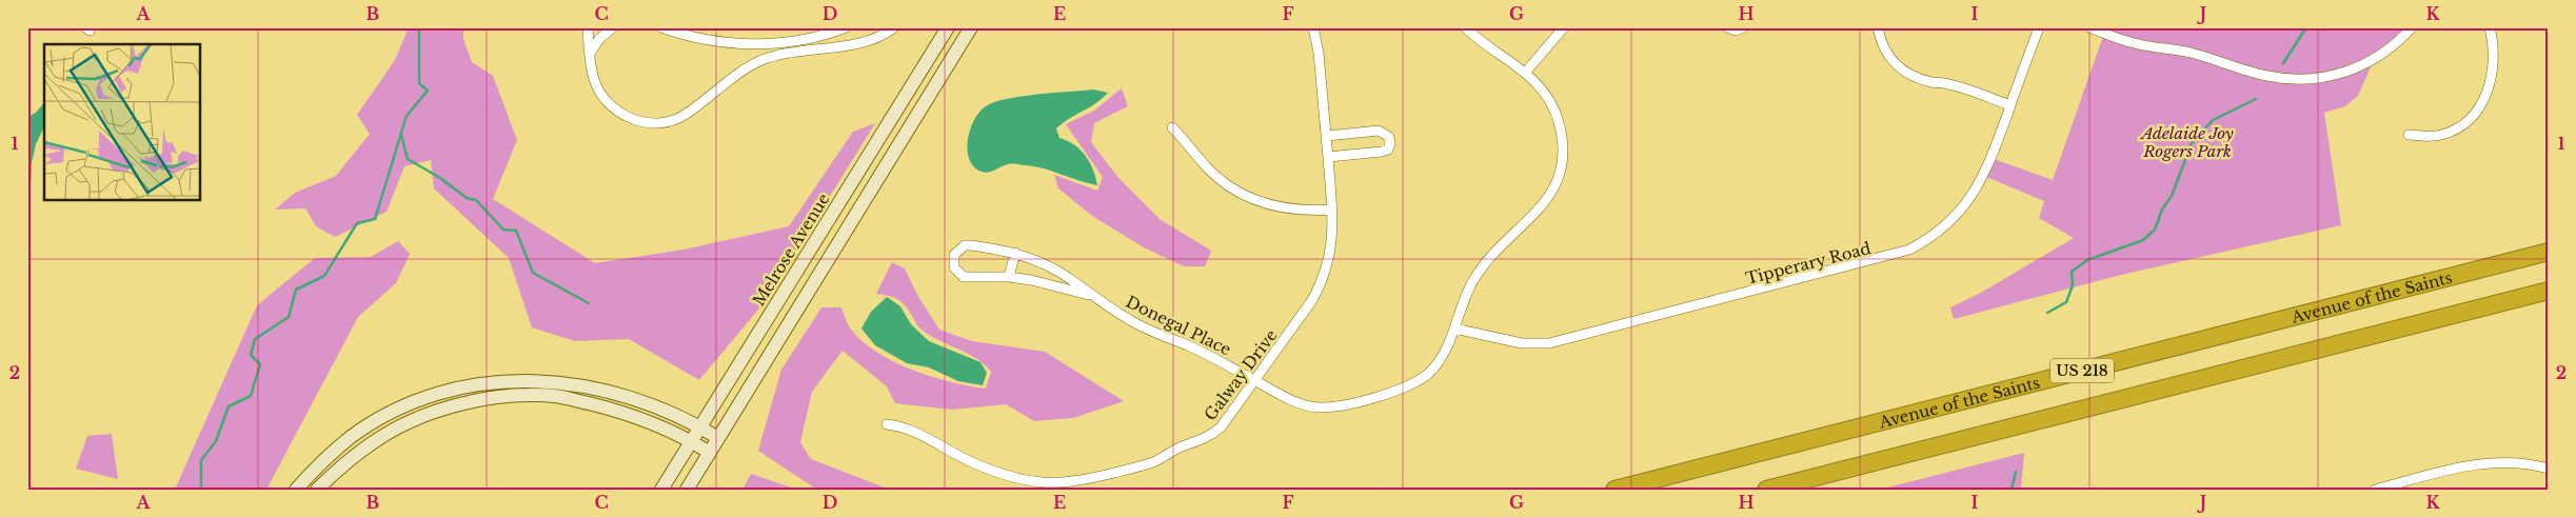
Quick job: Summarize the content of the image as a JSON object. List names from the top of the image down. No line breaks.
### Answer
{"streets":{"highway":["Avenue of the Saints","US 218"],"main road":["Melrose Avenue"],"street":["Tipperary Road","Donegal Place","Galway Drive"]},"crossings":[["Tipperary Road","Donegal Place"],["Donegal Place","Galway Drive"]],"parks":["Adelaide Joy Rogers Park"],"grid":{"columns":["A","B","C","D","E","F","G","H","I","J","K"],"rows":["1","2"]}}
